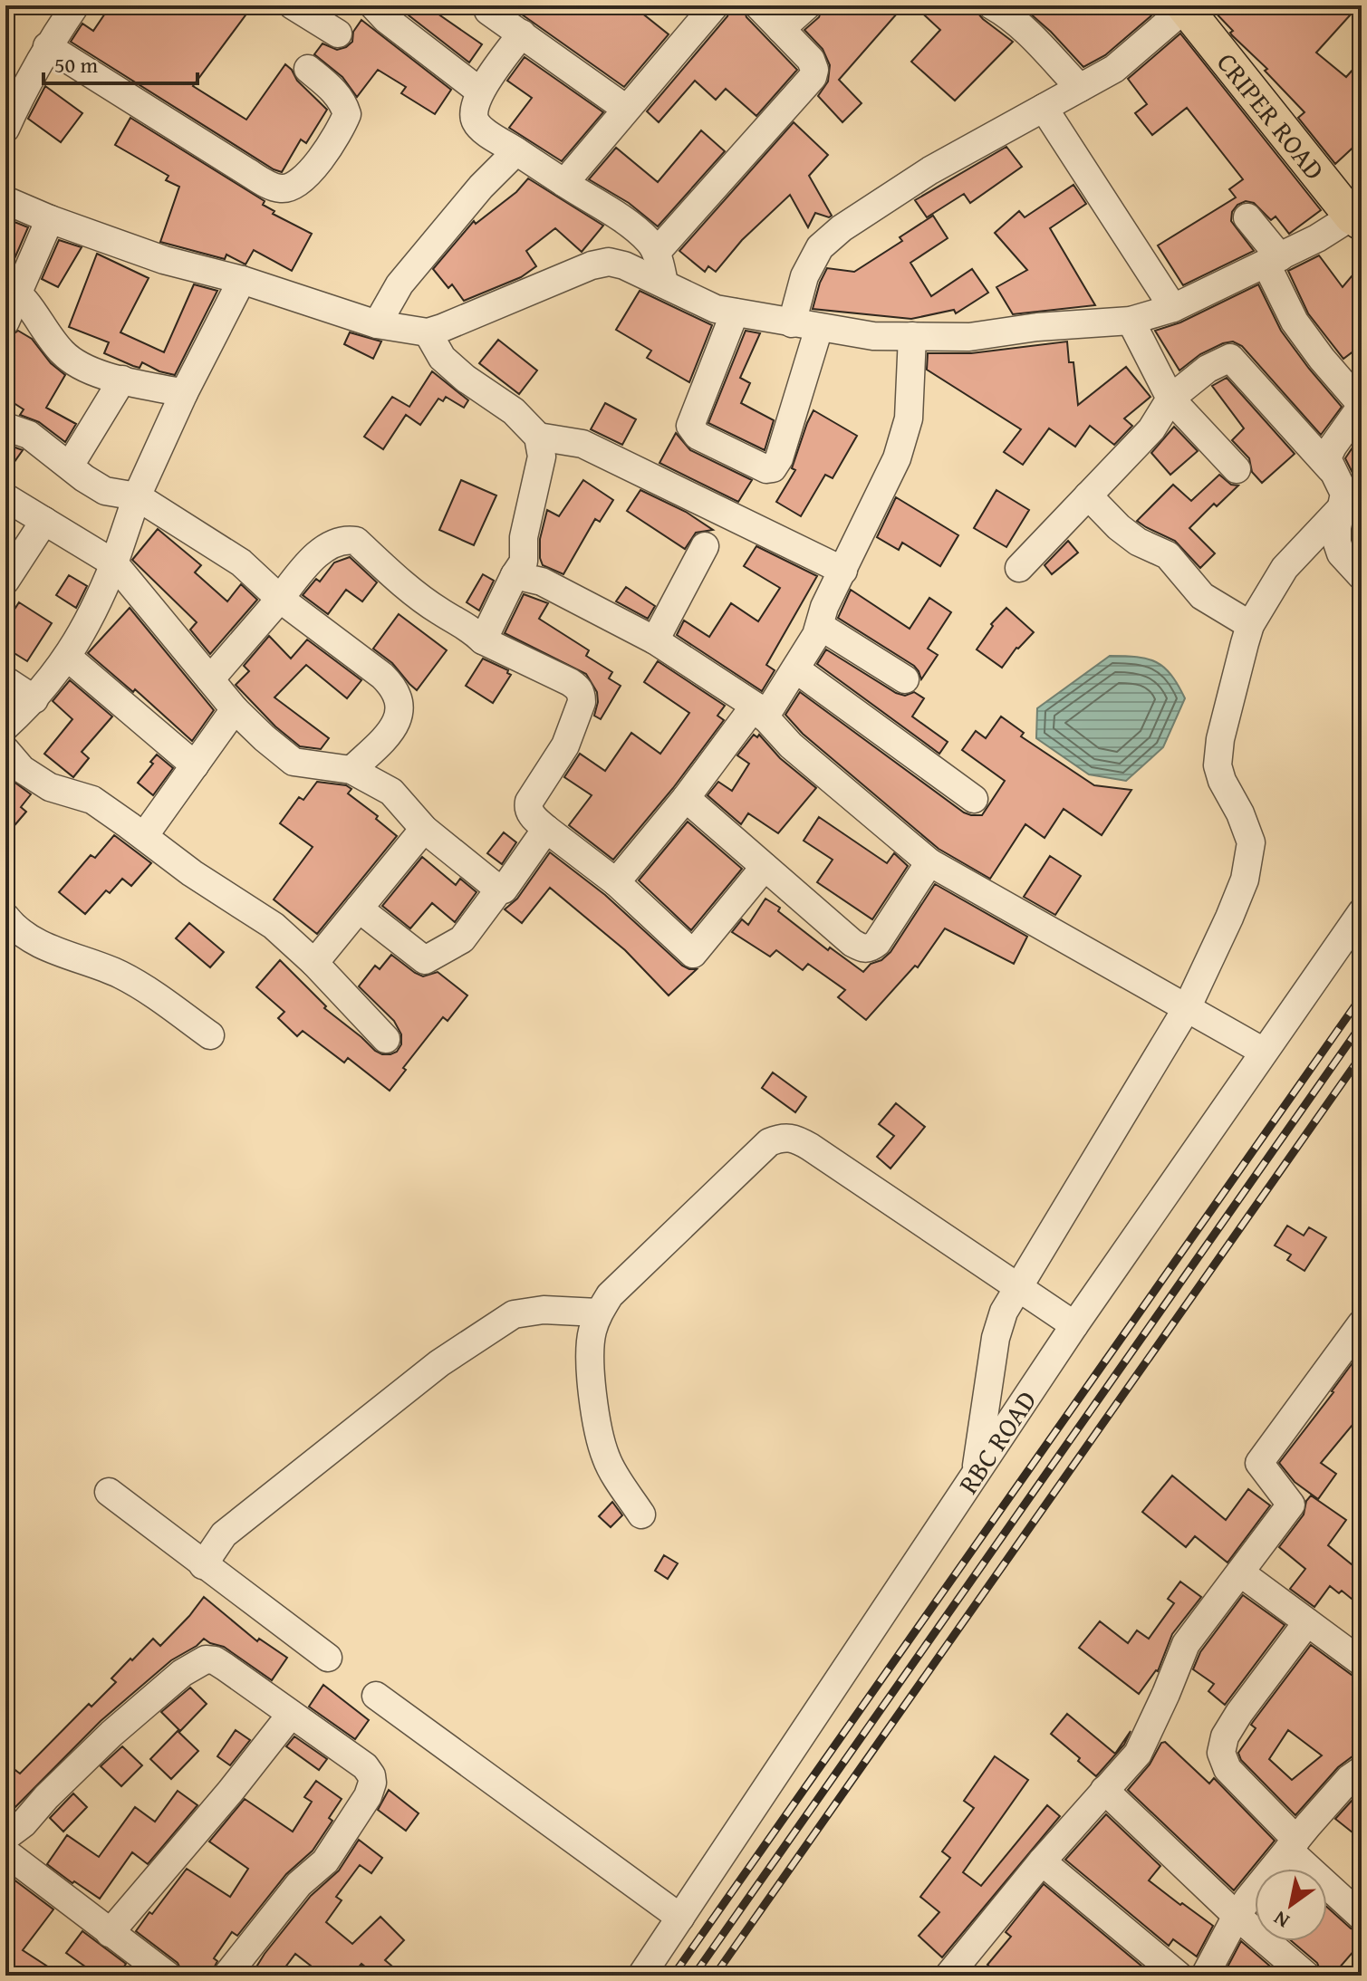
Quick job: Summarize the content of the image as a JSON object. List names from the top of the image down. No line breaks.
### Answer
{"streets":{"main road":["CRIPER ROAD"],"street":["RBC ROAD"]},"scale_bar":"50 m","north":"bottom left"}
